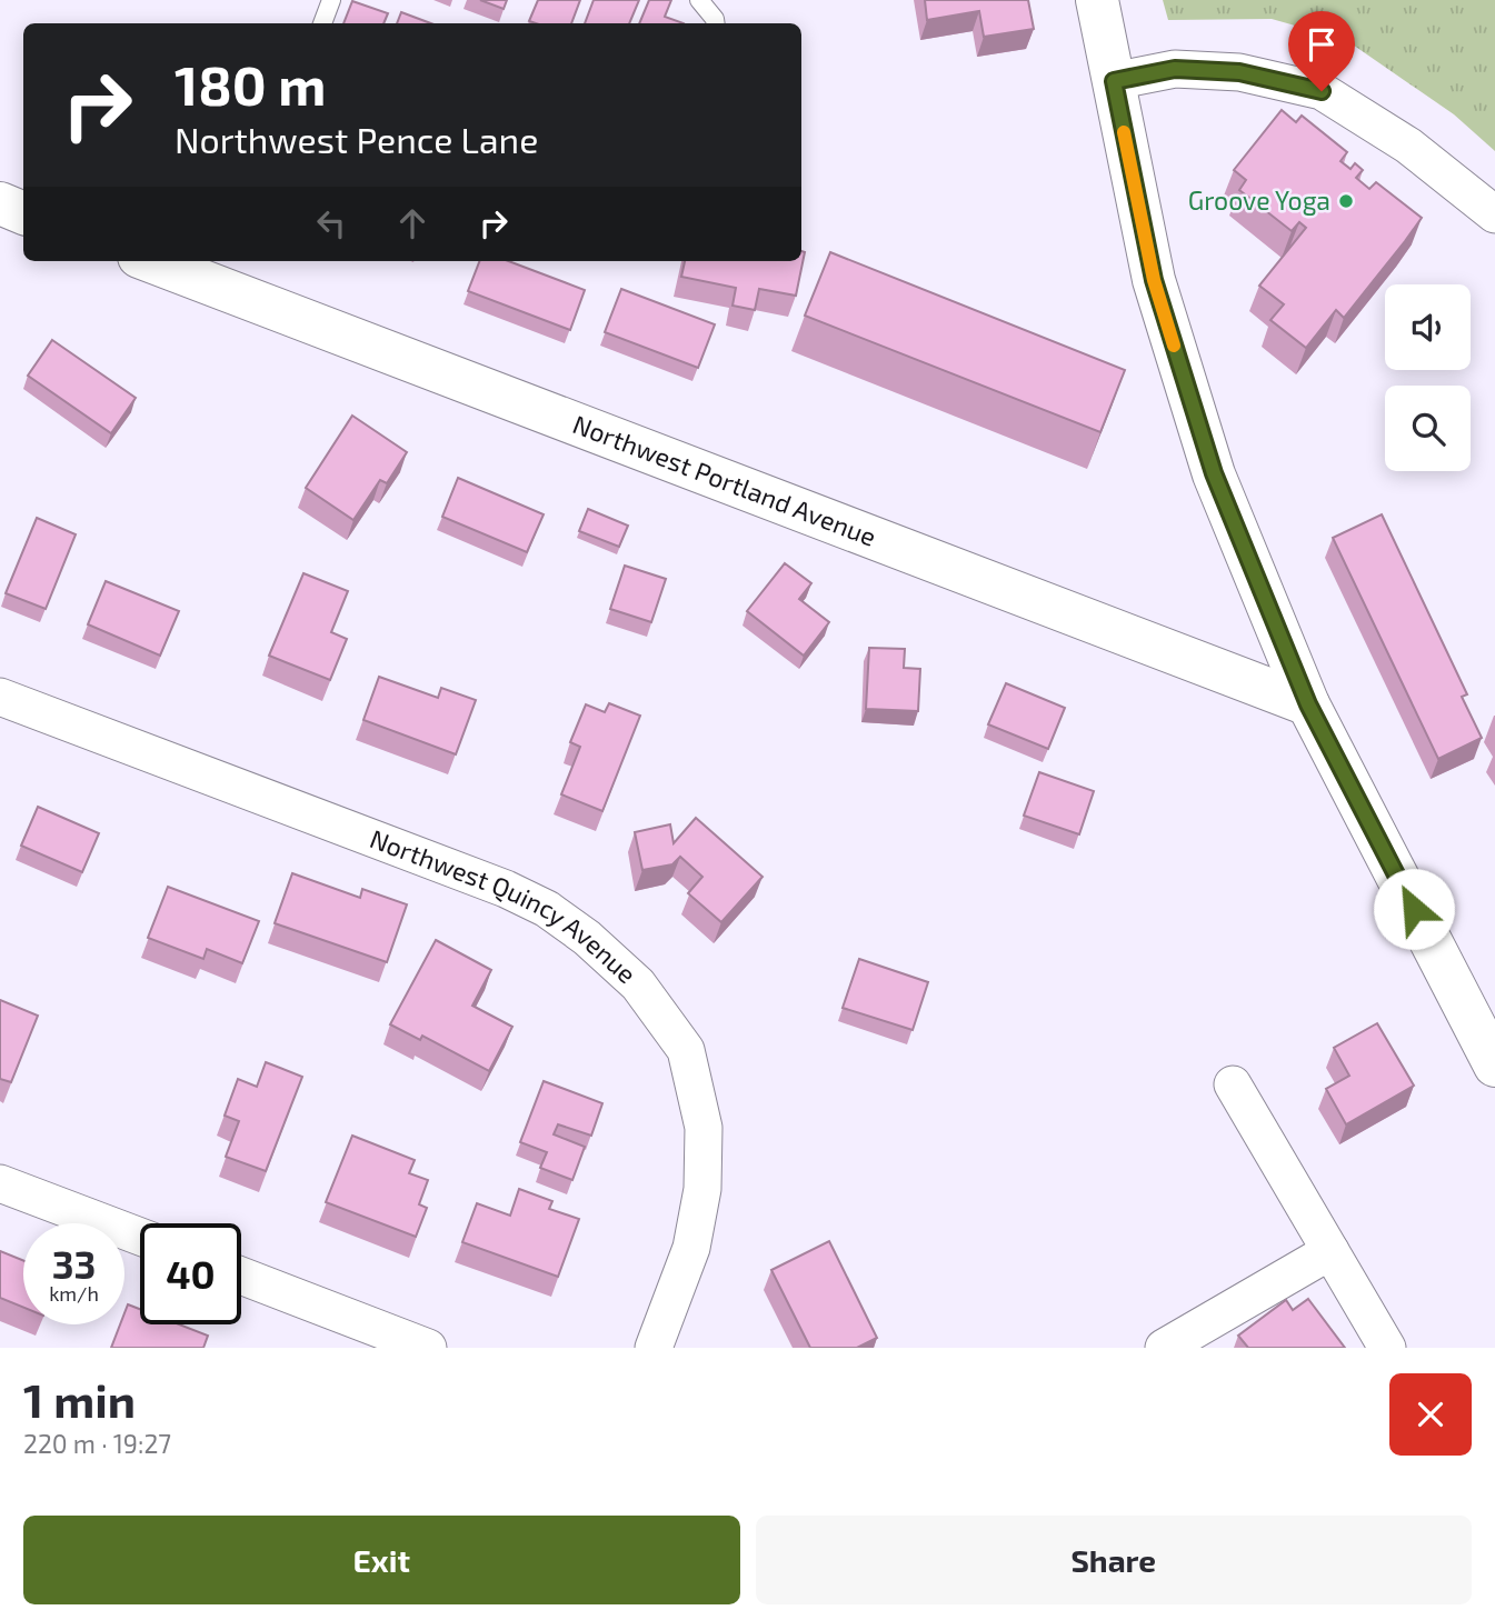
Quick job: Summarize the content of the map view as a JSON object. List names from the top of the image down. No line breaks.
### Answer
{"streets":{"street":["Northwest Portland Avenue","Northwest Quincy Avenue"]},"places":["Groove Yoga"],"page":{"turn":["180 m","Northwest Pence Lane"],"speed":"33 km/h","limit":"40","heading":["1 min","220 m · 19:27"],"buttons":["Exit","Share"]}}
